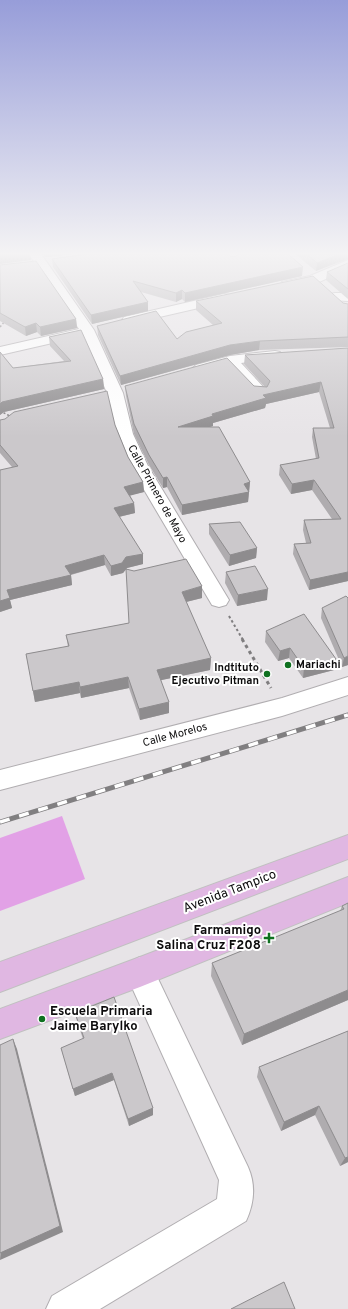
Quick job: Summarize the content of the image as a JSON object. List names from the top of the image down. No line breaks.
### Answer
{"streets":{"main road":["Avenida Tampico"],"street":["Calle Primero de Mayo","Calle Morelos"]},"places":{"other":["Mariachi","Indtituto Ejecutivo Pitman","Escuela Primaria Jaime Barylko"],"health":["Farmamigo Salina Cruz F208"]}}
